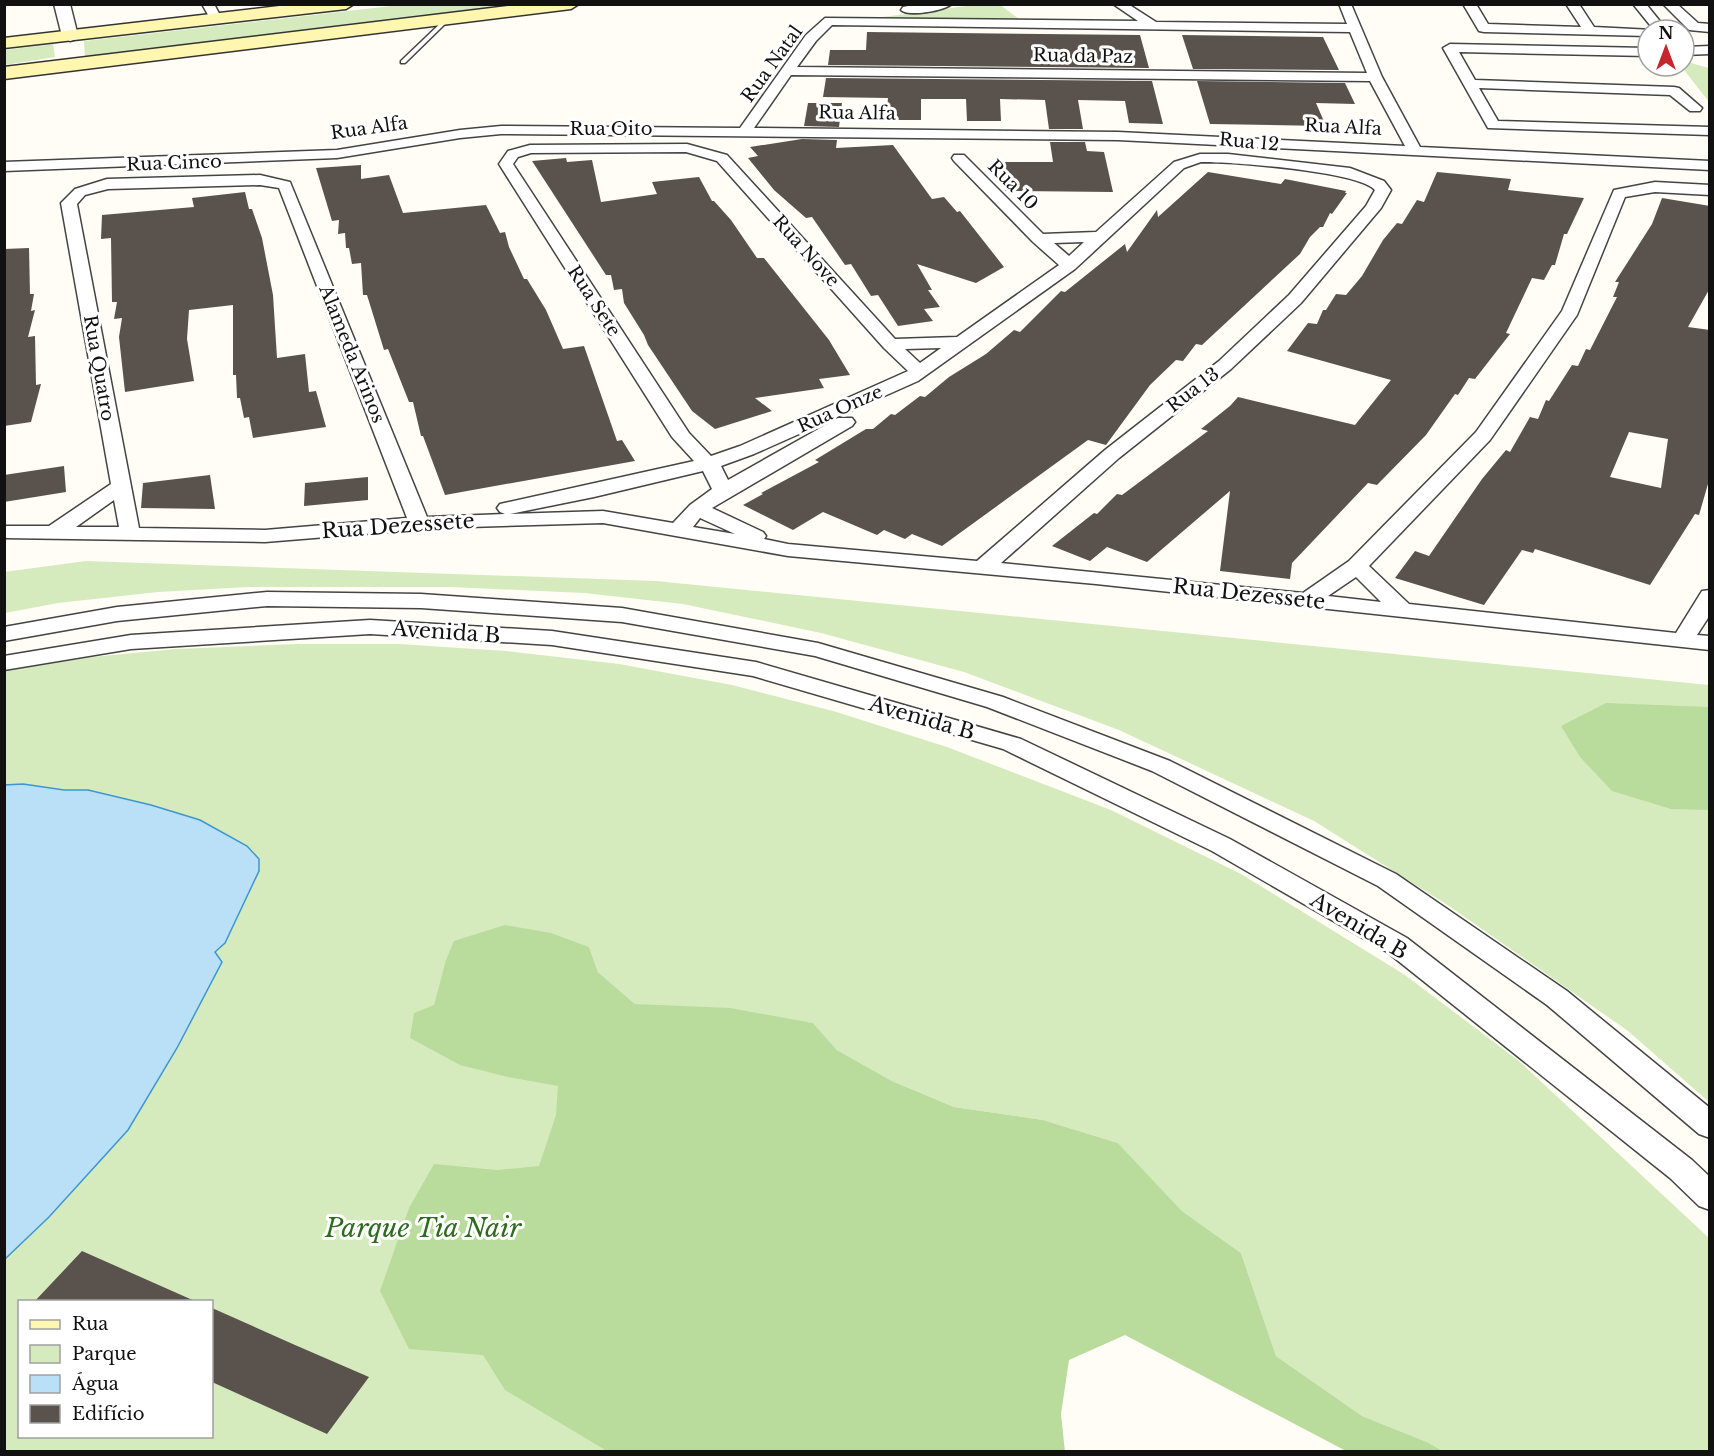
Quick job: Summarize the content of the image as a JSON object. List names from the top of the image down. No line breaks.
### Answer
{"streets":{"street":["Rua da Paz","Rua Natal","Rua Alfa","Rua Oito","Rua 12","Rua Cinco","Rua 10","Rua Nove","Rua Sete","Alameda Arinos","Rua Quatro","Rua 13","Rua Onze","Rua Dezessete","Avenida B"]},"crossings":[["Rua da Paz","Rua Natal"],["Rua Natal","Rua Alfa"],["Rua Oito","Rua Nove"],["Rua Oito","Rua Sete"],["Rua 12","Rua 13"],["Rua 12","Rua Onze"],["Rua Cinco","Alameda Arinos"],["Rua Cinco","Rua Quatro"],["Rua 10","Rua Onze"],["Rua Nove","Rua Onze"],["Rua Sete","Rua Onze"],["Alameda Arinos","Rua Onze"],["Alameda Arinos","Rua Dezessete"],["Rua Quatro","Rua Dezessete"],["Rua 13","Rua Dezessete"],["Rua Onze","Rua Dezessete"]],"parks":["Parque Tia Nair"],"legend":["Rua","Parque","Água","Edifício"],"north":"top"}
